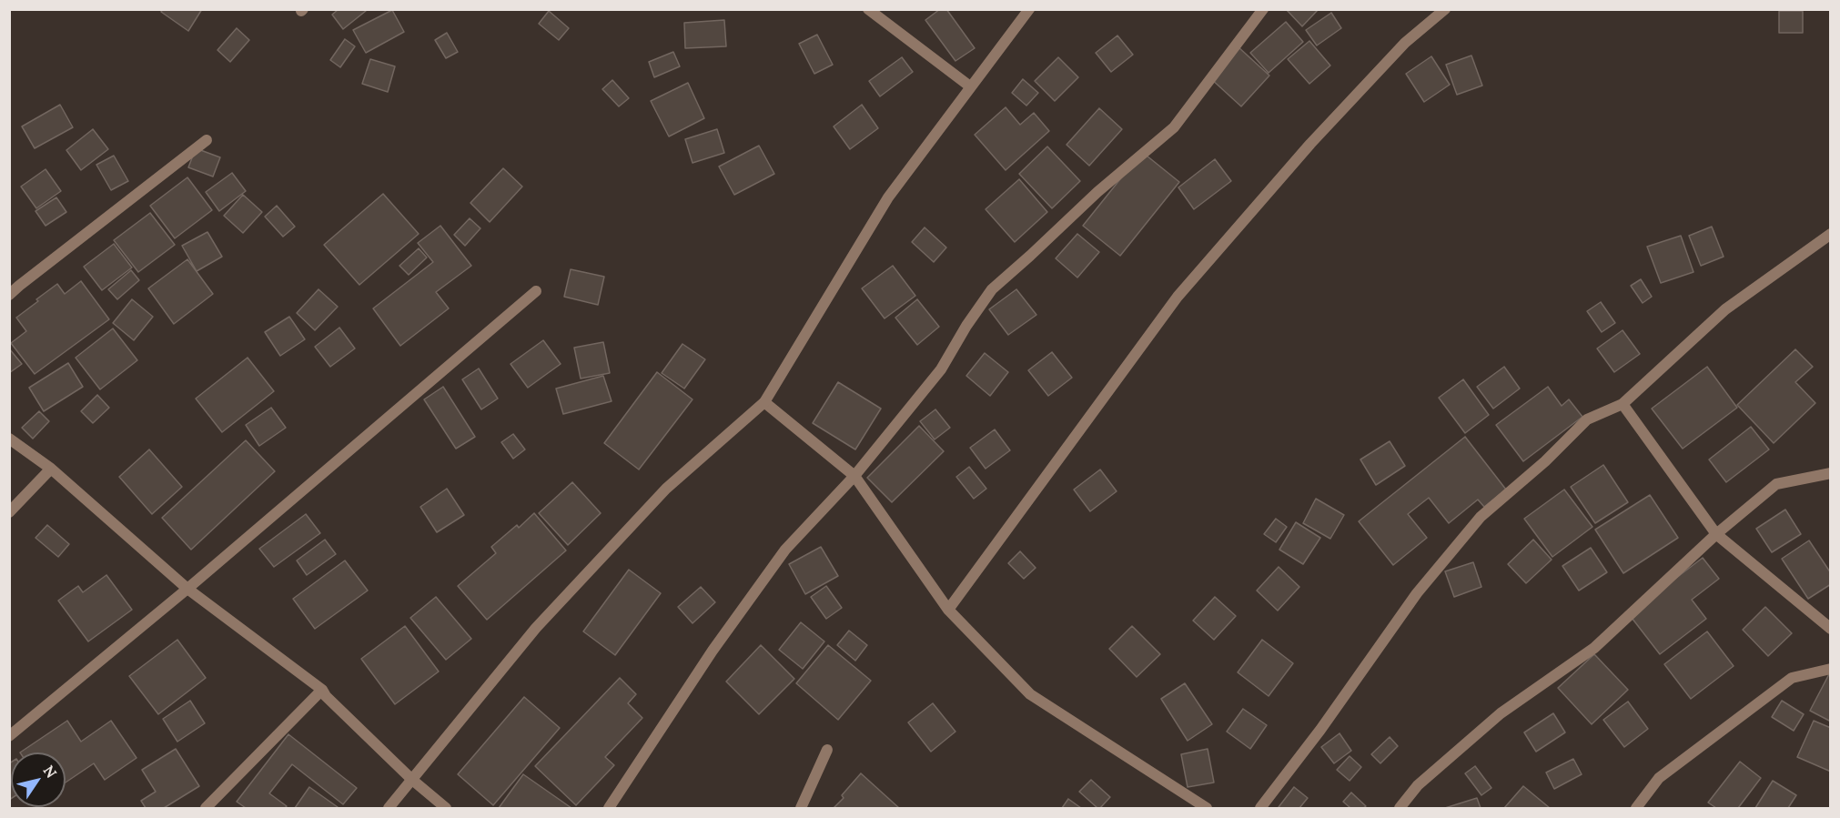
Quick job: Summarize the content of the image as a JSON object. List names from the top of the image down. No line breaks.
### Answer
{"north":"top right"}
